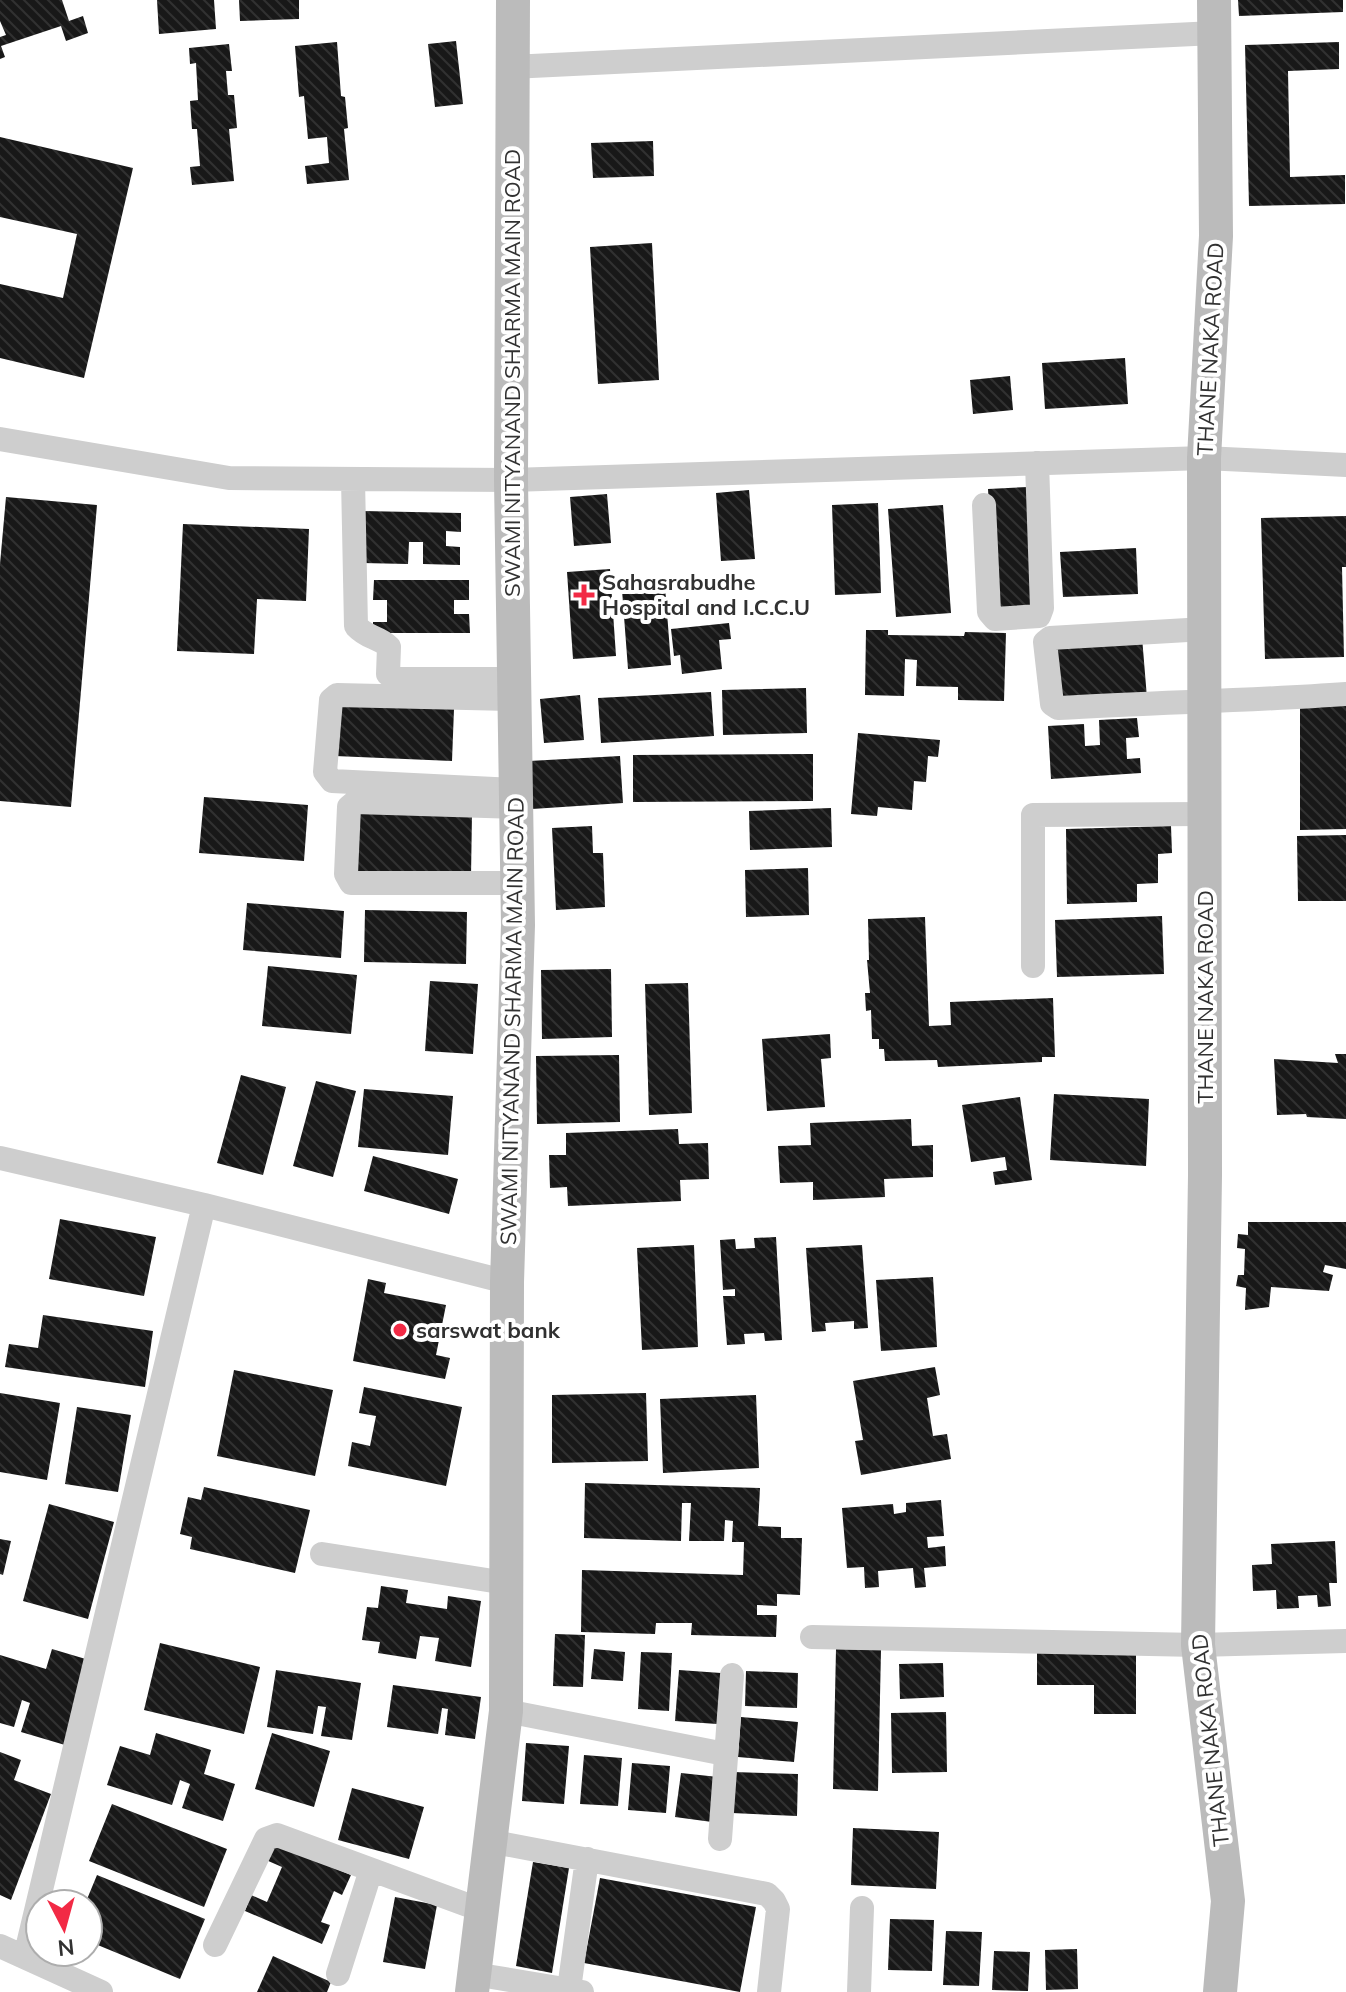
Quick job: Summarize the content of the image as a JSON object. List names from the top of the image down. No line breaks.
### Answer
{"streets":{"street":["THANE NAKA ROAD","SWAMI NITYANAND SHARMA MAIN ROAD"]},"places":{"health":["Sahasrabudhe Hospital and I.C.C.U"],"other":["sarswat bank"]},"north":"bottom"}
